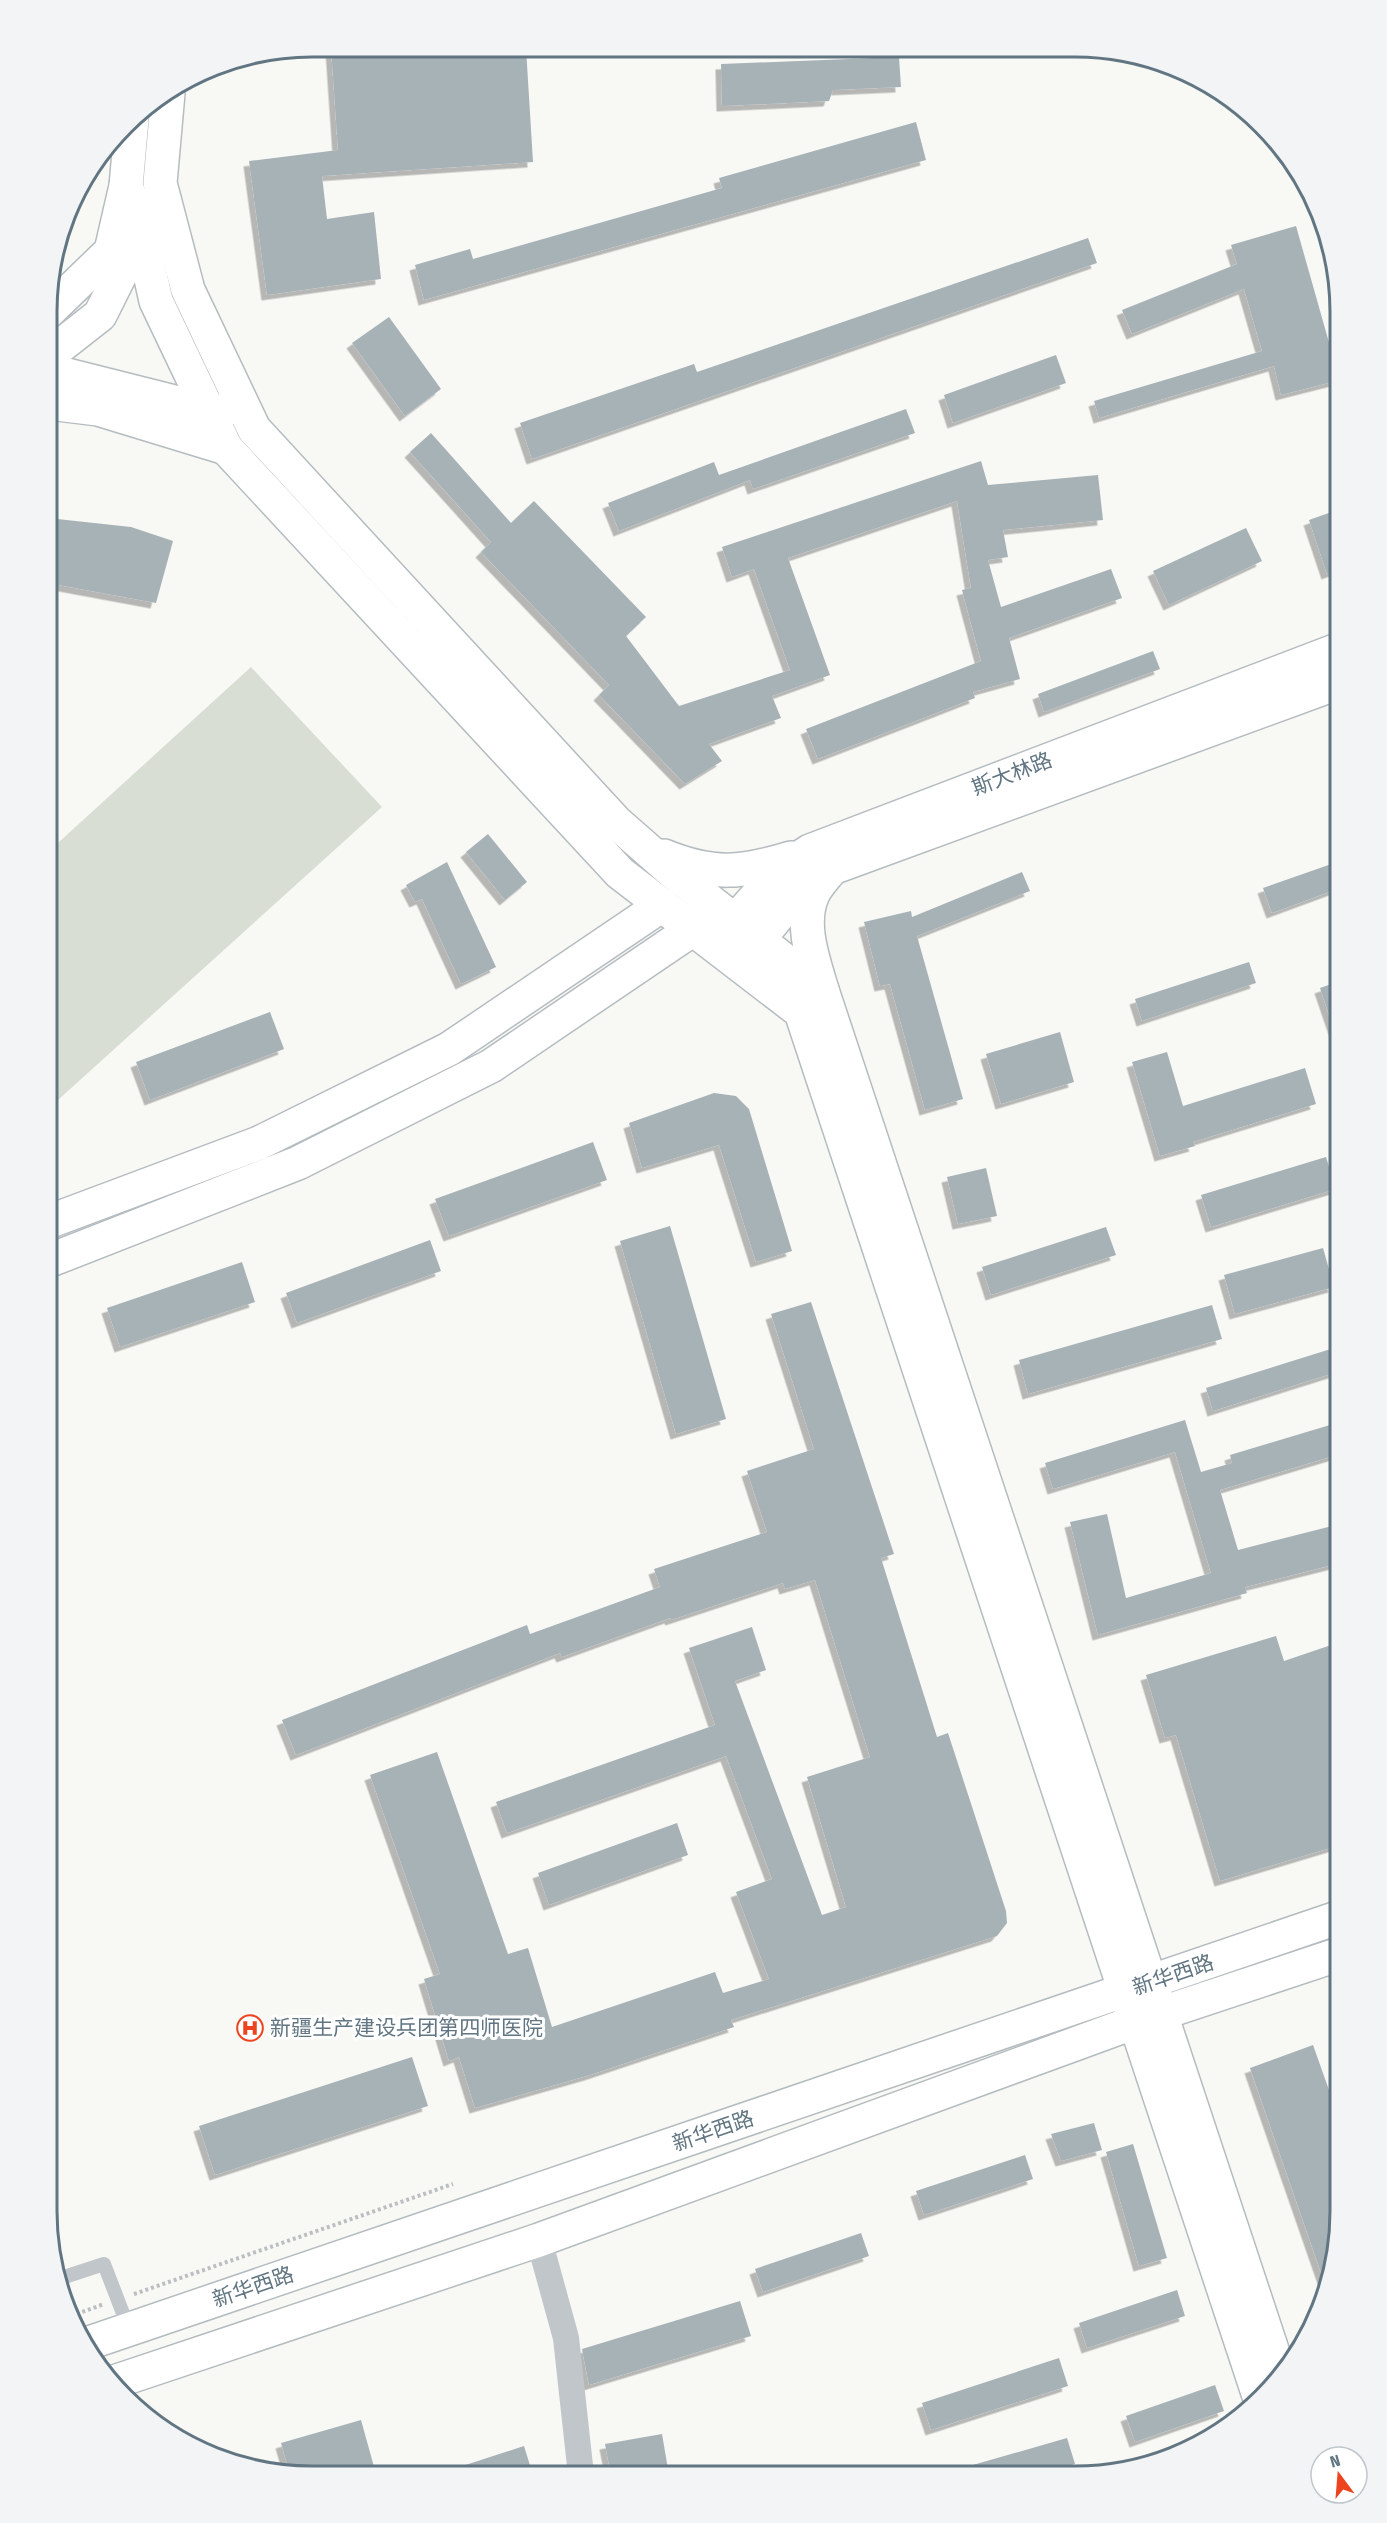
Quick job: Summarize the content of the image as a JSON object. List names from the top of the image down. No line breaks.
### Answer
{"streets":{"main road":["斯大林路","新华西路"]},"places":{"hospital":["新疆生产建设兵团第四师医院"]},"north":"top"}
